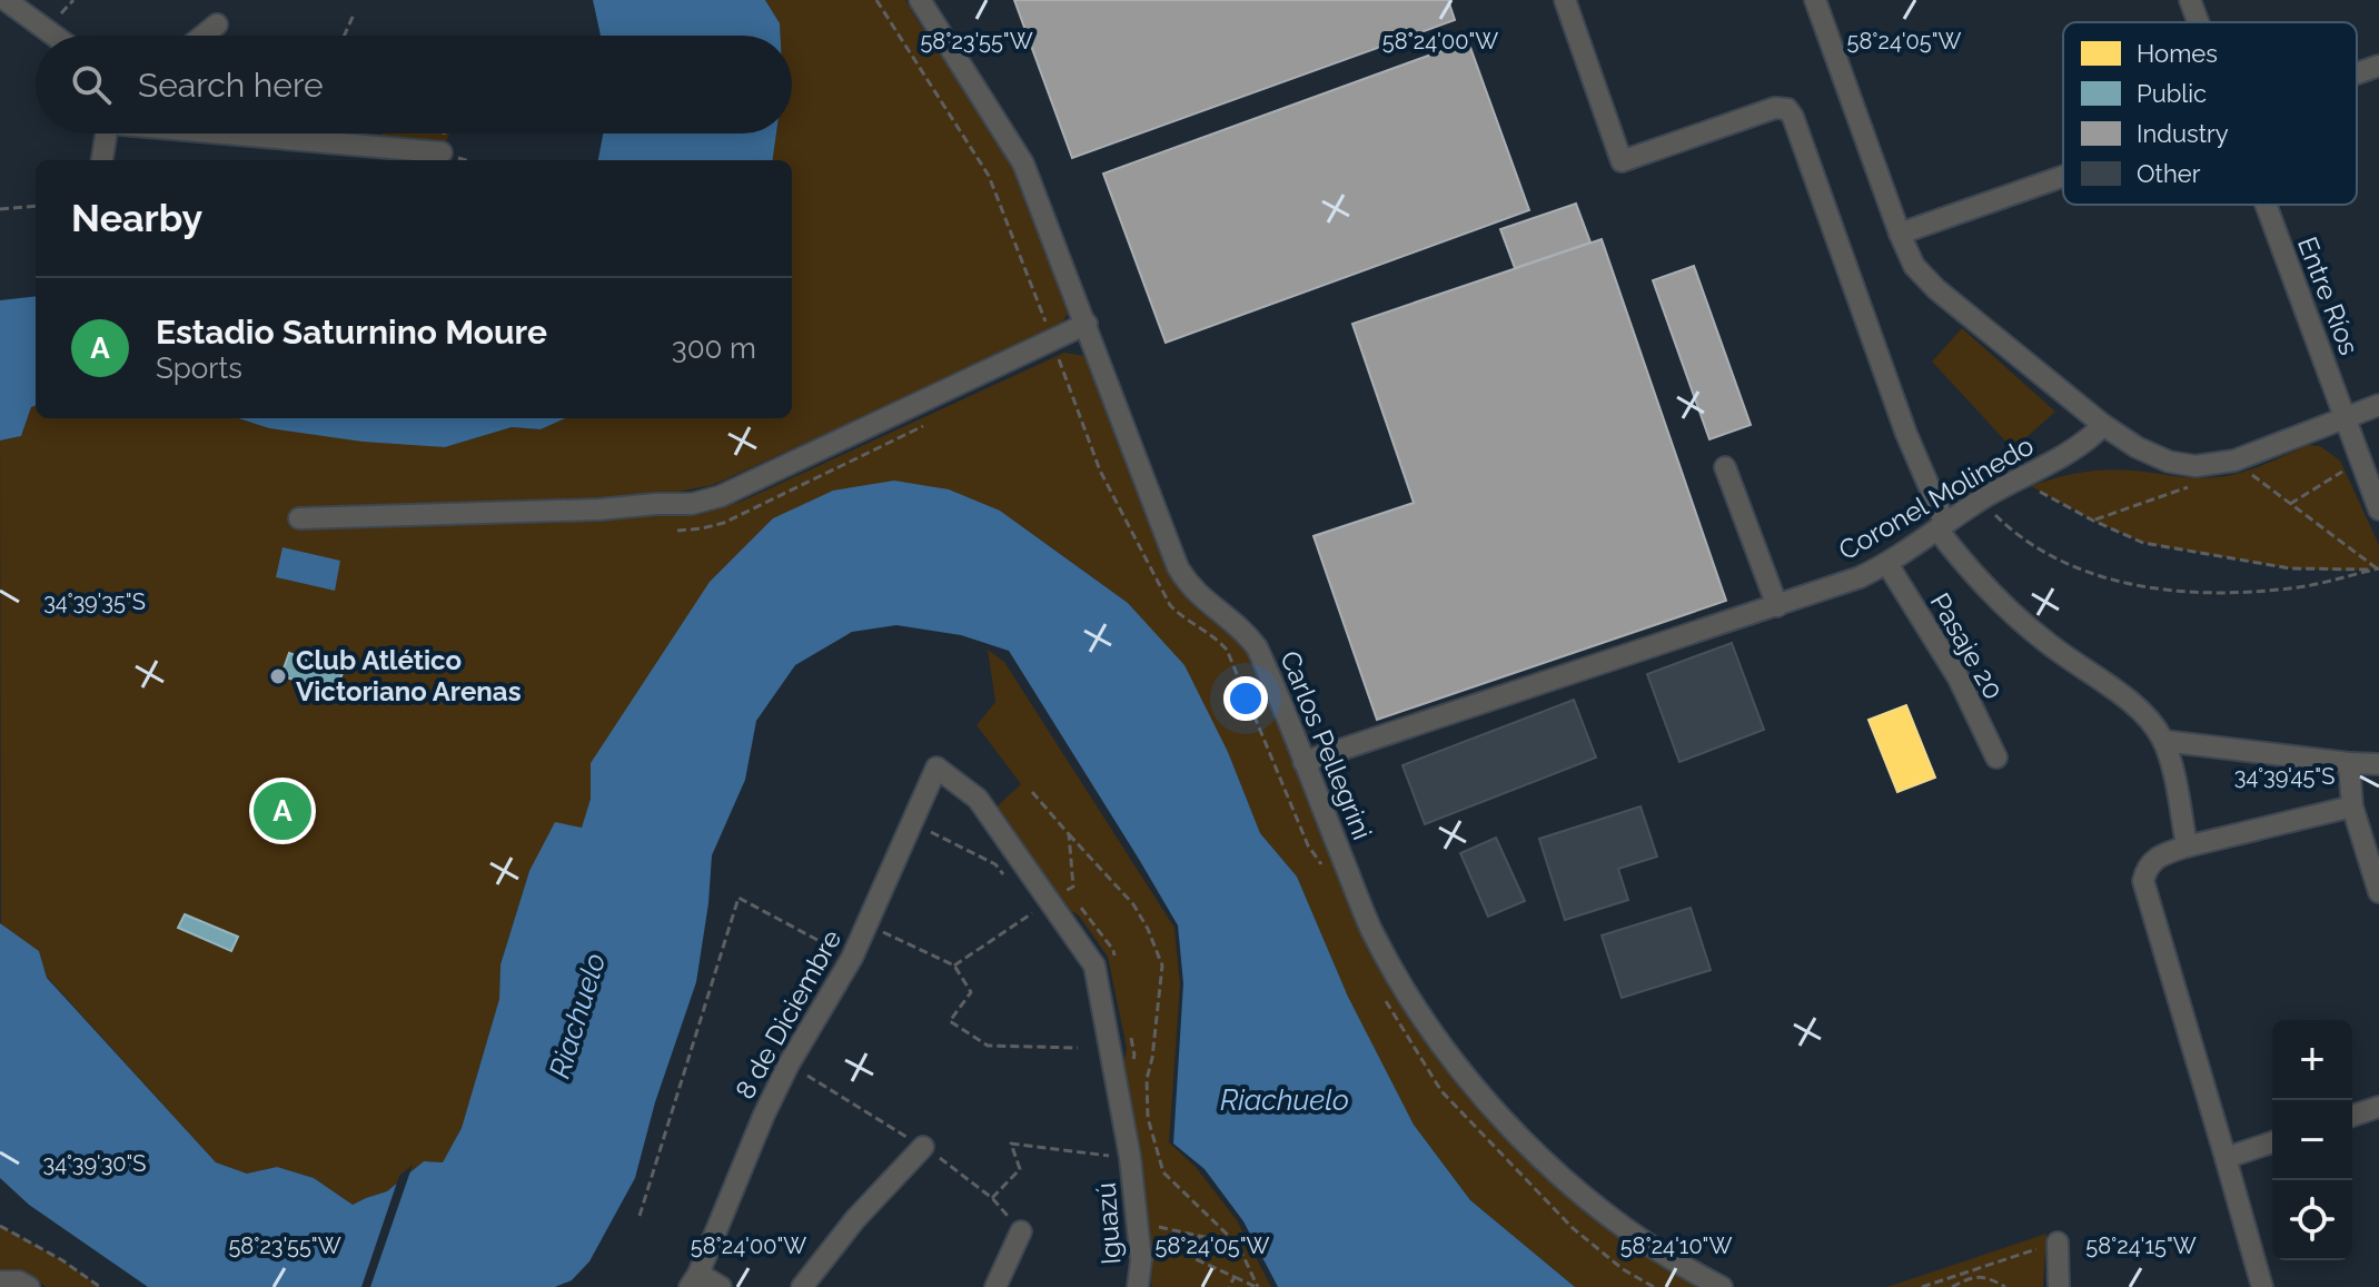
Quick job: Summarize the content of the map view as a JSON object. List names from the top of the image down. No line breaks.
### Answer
{"streets":{"street":["Entre Ríos","Coronel Molinedo","Pasaje 20","Carlos Pellegrini","8 de Diciembre","Iguazú"]},"crossings":[["Coronel Molinedo","Pasaje 20"],["Coronel Molinedo","Carlos Pellegrini"],["8 de Diciembre","Iguazú"]],"water":["Riachuelo"],"places":["Club Atlético Victoriano Arenas"],"legend":["Homes","Public","Industry","Other"],"page":{"search":"Search here","heading":"Nearby","list":[{"mark":"A","name":"Estadio Saturnino Moure","note":"Sports","value":"300 m"}],"pins":"A","map_buttons":["+","−"]},"coordinates":["58°23'55\"W","58°24'00\"W","58°24'05\"W","34°39'35\"S","34°39'45\"S","34°39'30\"S","58°24'10\"W","58°24'15\"W"]}
